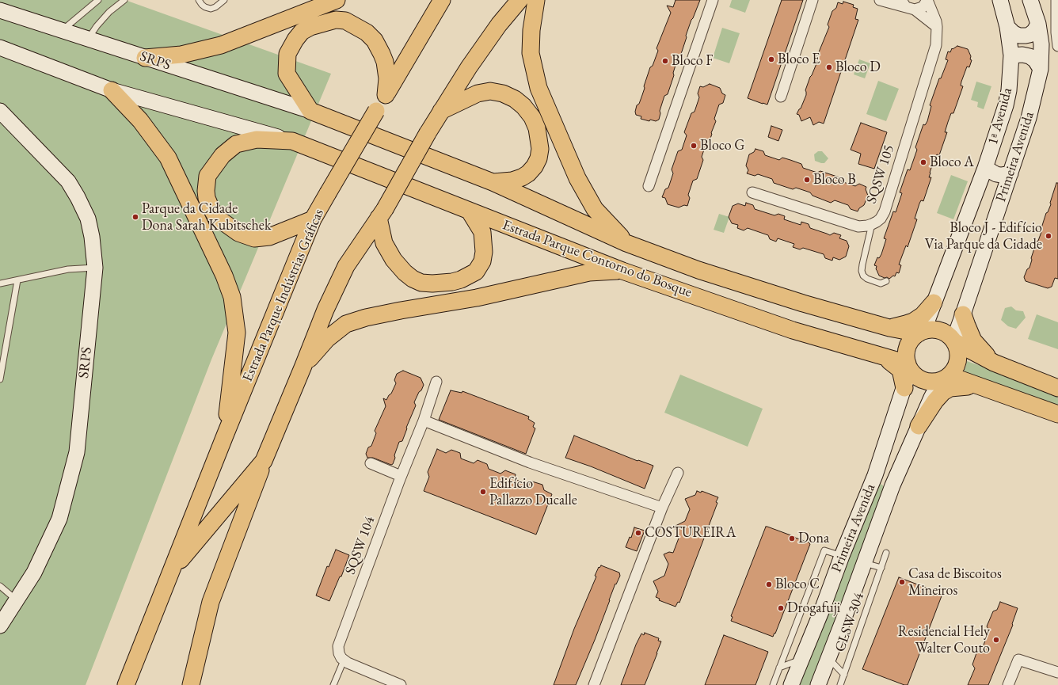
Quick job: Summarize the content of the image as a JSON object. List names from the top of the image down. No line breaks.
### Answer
{"streets":{"main road":["SRPS","1ª Avenida","Primeira Avenida","Estrada Parque Contorno do Bosque","Estrada Parque Indústrias Gráficas"],"street":["SQSW 105","SQSW 104"],"lane":["CLSW 304"]},"crossings":[["SRPS","Estrada Parque Contorno do Bosque"],["1ª Avenida","Primeira Avenida"],["Primeira Avenida","Estrada Parque Contorno do Bosque"],["Estrada Parque Contorno do Bosque","Estrada Parque Indústrias Gráficas"]],"places":["Bloco E","Bloco F","Bloco D","Bloco G","Bloco A","Bloco B","Parque da Cidade Dona Sarah Kubitschek","Bloco J - Edifício Via Parque da Cidade","Edifício Pallazzo Ducalle","COSTUREIRA","Dona","Casa de Biscoitos Mineiros","Bloco C","Drogafuji","Residencial Hely Walter Couto"]}
